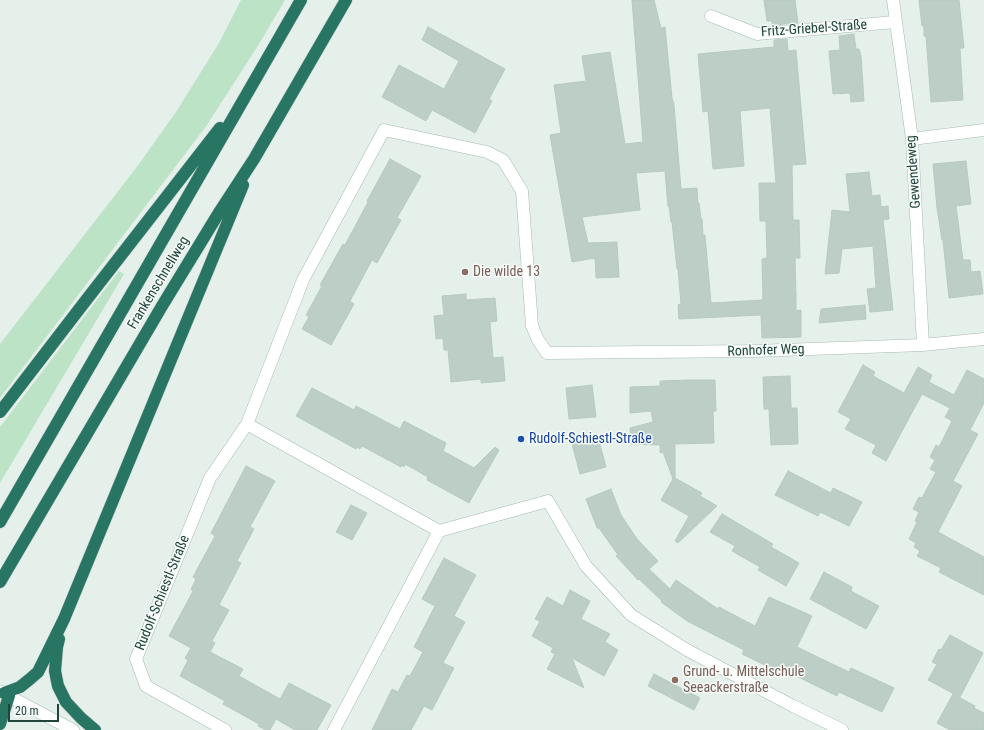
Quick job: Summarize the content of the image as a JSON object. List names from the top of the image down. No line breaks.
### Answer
{"streets":{"highway":["Frankenschnellweg"],"street":["Fritz-Griebel-Straße","Gewendeweg","Ronhofer Weg","Rudolf-Schiestl-Straße"]},"crossings":[["Fritz-Griebel-Straße","Gewendeweg"],["Gewendeweg","Ronhofer Weg"],["Ronhofer Weg","Rudolf-Schiestl-Straße"]],"places":["Die wilde 13","Rudolf-Schiestl-Straße","Grund- u. Mittelschule Seeackerstraße"],"scale_bar":"20 m"}
